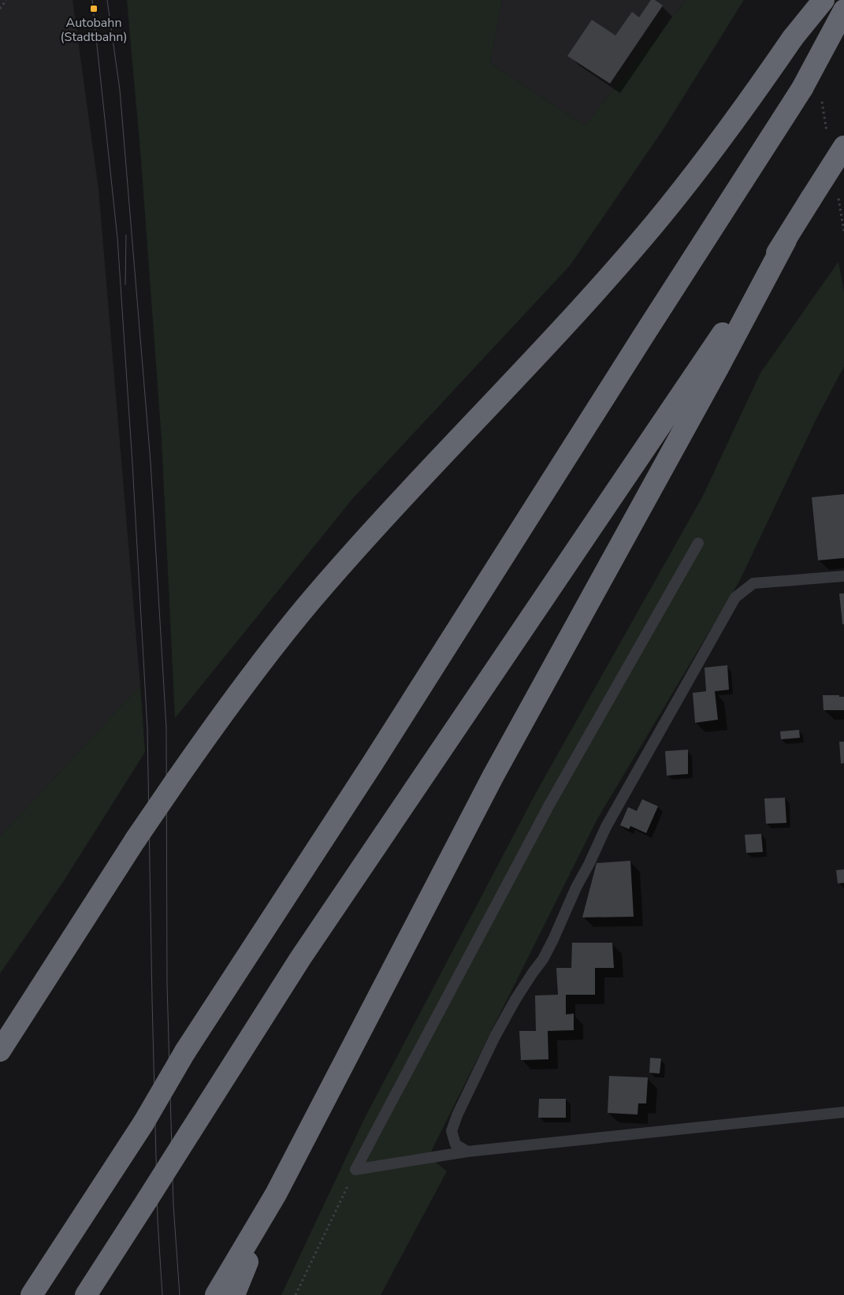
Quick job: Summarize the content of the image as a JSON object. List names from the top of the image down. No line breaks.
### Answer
{"places":{"transit":["Autobahn (Stadtbahn)"]}}
